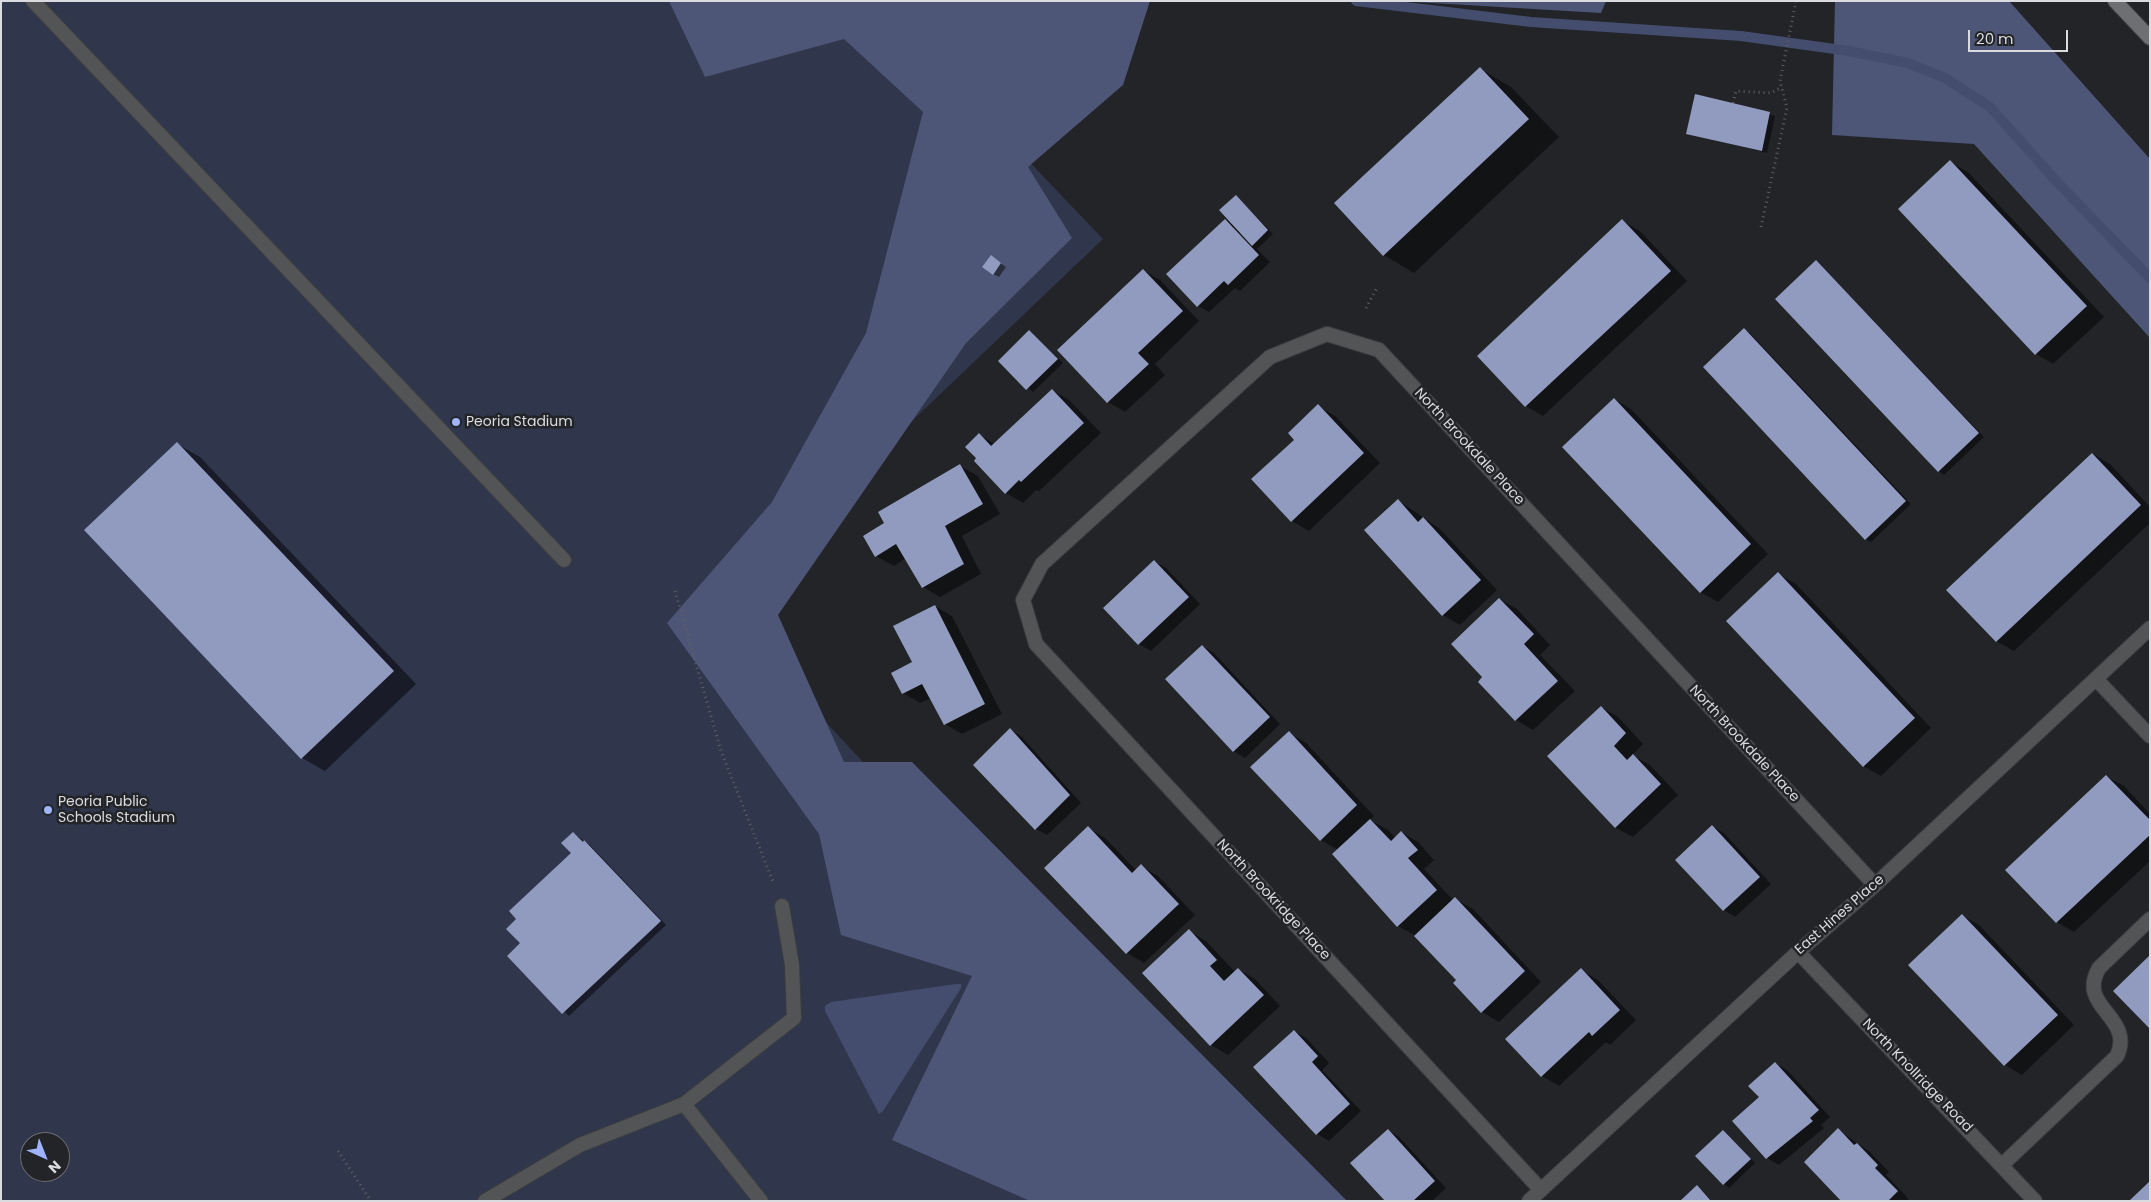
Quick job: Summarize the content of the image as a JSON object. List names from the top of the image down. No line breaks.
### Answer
{"streets":{"street":["North Brookdale Place","North Brookridge Place","East Hines Place","North Knollridge Road"]},"crossings":[["North Brookdale Place","North Brookridge Place"],["North Brookdale Place","East Hines Place"],["North Brookridge Place","East Hines Place"],["East Hines Place","North Knollridge Road"]],"places":["Peoria Stadium","Peoria Public Schools Stadium"],"scale_bar":"20 m","north":"bottom right"}
